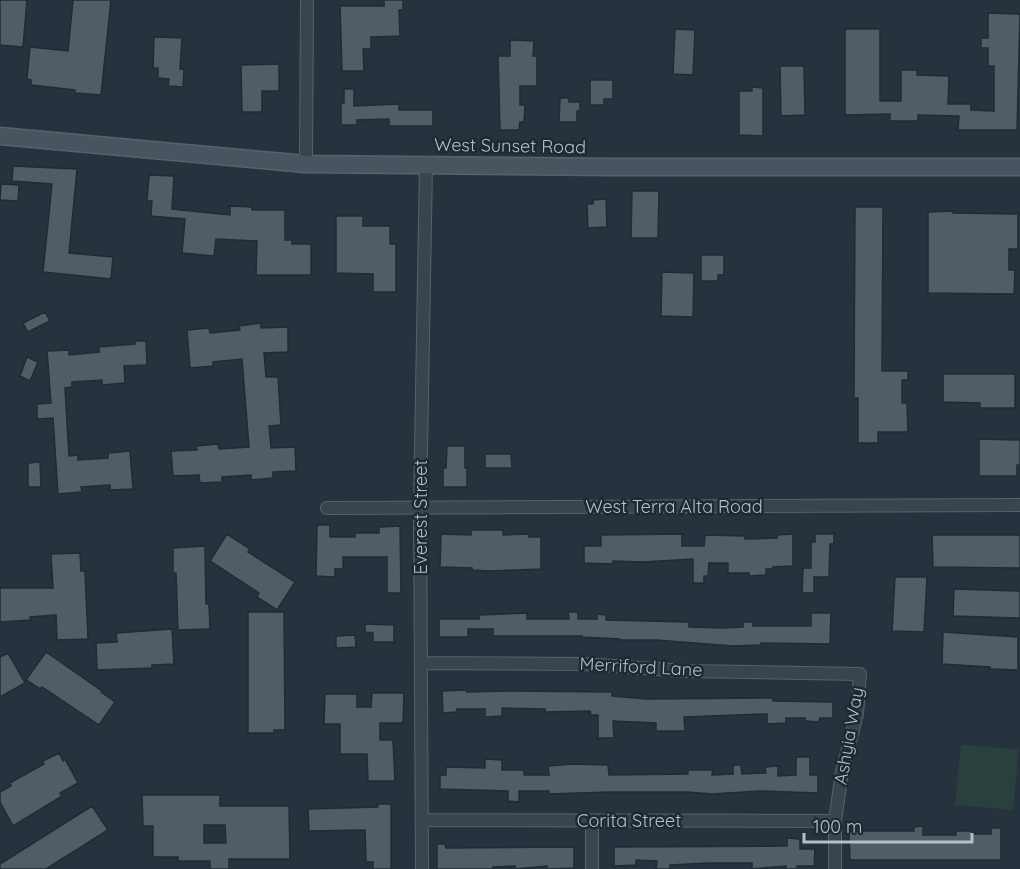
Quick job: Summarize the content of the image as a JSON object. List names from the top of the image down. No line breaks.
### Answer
{"streets":{"main road":["West Sunset Road"],"street":["West Terra Alta Road","Everest Street","Merriford Lane","Ashyia Way","Corita Street"]},"crossings":[["West Sunset Road","Everest Street"],["West Terra Alta Road","Everest Street"],["Everest Street","Merriford Lane"],["Everest Street","Corita Street"],["Merriford Lane","Ashyia Way"],["Ashyia Way","Corita Street"]],"scale_bar":"100 m"}
